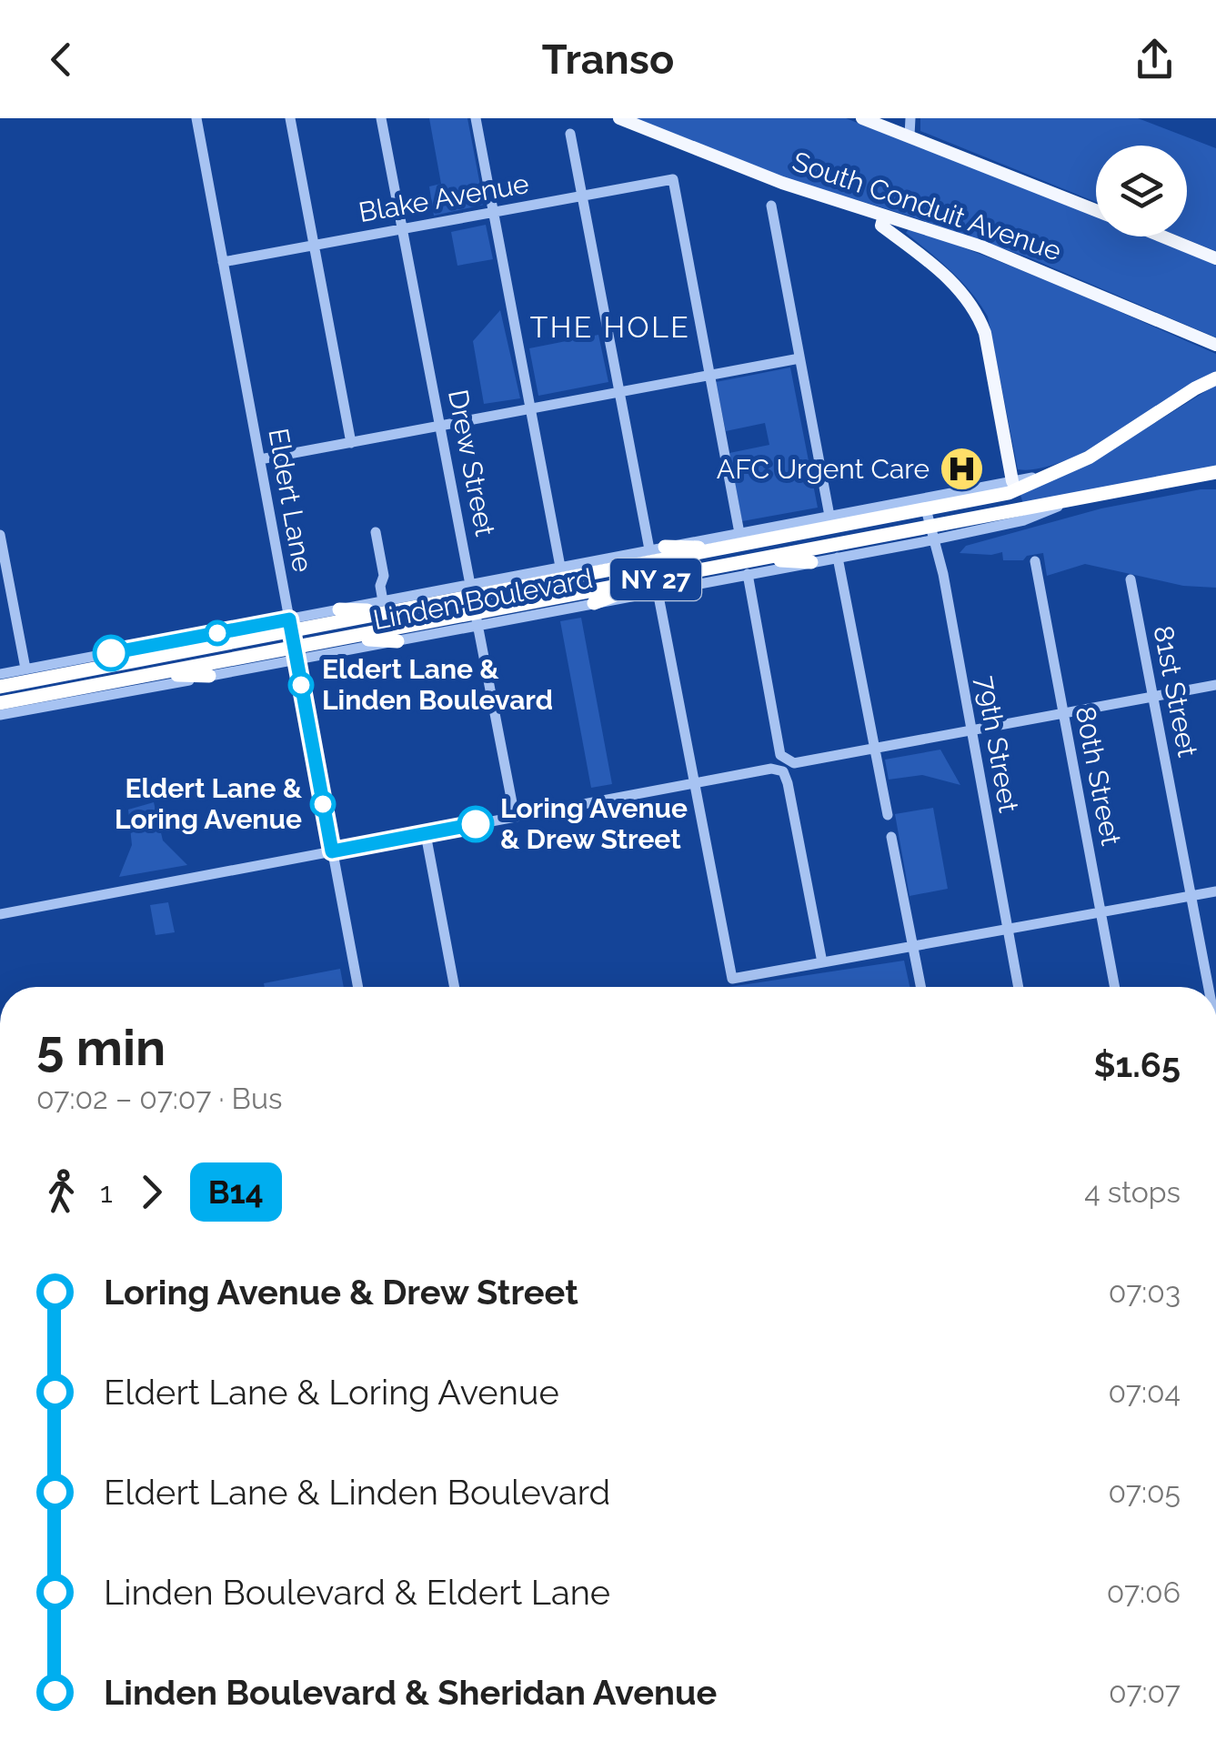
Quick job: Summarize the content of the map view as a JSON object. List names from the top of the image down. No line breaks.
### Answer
{"streets":{"highway":["NY 27","Linden Boulevard"],"main road":["South Conduit Avenue"],"street":["Blake Avenue","Drew Street","Eldert Lane","81st Street","79th Street","80th Street"]},"crossings":[["Blake Avenue","Drew Street"],["Blake Avenue","Eldert Lane"],["Drew Street","Linden Boulevard"],["Eldert Lane","Linden Boulevard"],["Linden Boulevard","79th Street"]],"districts":["THE HOLE"],"places":{"hospital":["AFC Urgent Care"],"other":["Eldert Lane & Linden Boulevard","Eldert Lane & Loring Avenue","Loring Avenue & Drew Street"]},"lines":["bus line B14"],"page":{"header":"Transo","heading":["5 min","07:02 – 07:07 · Bus","$1.65"],"legs":["1","B14","4 stops"],"list":[{"name":"Loring Avenue & Drew Street","value":"07:03"},{"name":"Eldert Lane & Loring Avenue","value":"07:04"},{"name":"Eldert Lane & Linden Boulevard","value":"07:05"},{"name":"Linden Boulevard & Eldert Lane","value":"07:06"},{"name":"Linden Boulevard & Sheridan Avenue","value":"07:07"}]}}
